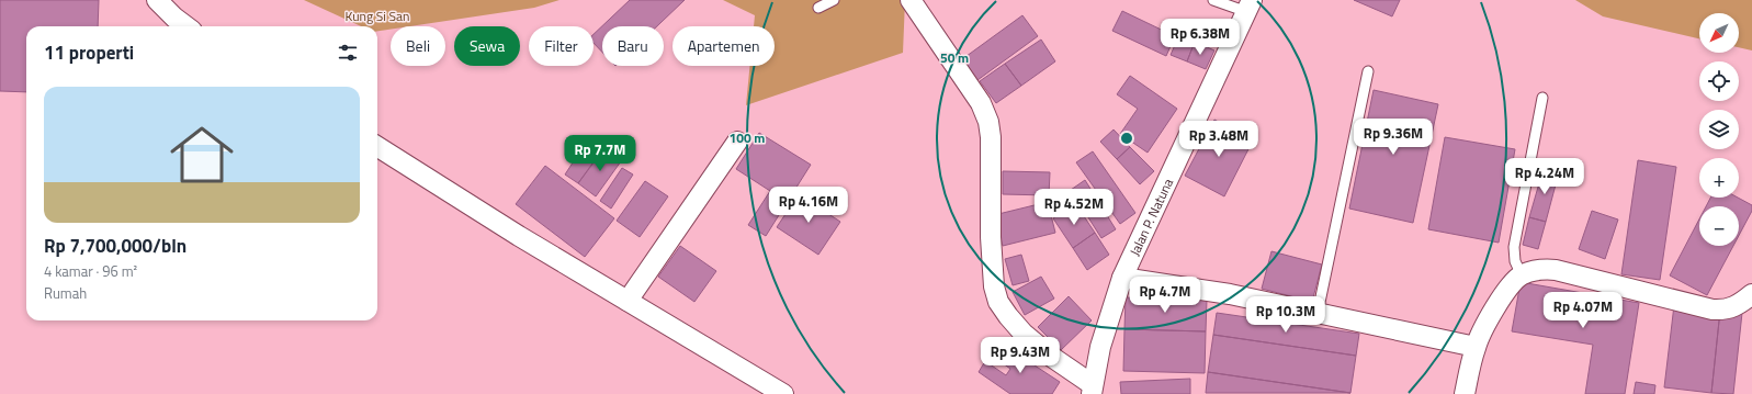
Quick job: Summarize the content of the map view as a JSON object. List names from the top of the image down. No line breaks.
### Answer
{"streets":{"street":["Jalan P. Natuna"]},"parks":["Kung Si San"],"north":"bottom left","page":{"map_buttons":["+","−"],"price":["Rp 6.38M","Rp 9.36M","Rp 3.48M","Rp 7.7M","Rp 4.24M","Rp 4.16M","Rp 4.52M","Rp 4.7M","Rp 4.07M","Rp 10.3M","Rp 9.43M"],"chip":["Beli","Sewa","Filter","Baru","Apartemen"],"heading":"11 properti","list":[{"name":"Rp 7,700,000/bln","note":"4 kamar · 96 m² · Rumah"}]},"rings":["50 m","100 m"]}
